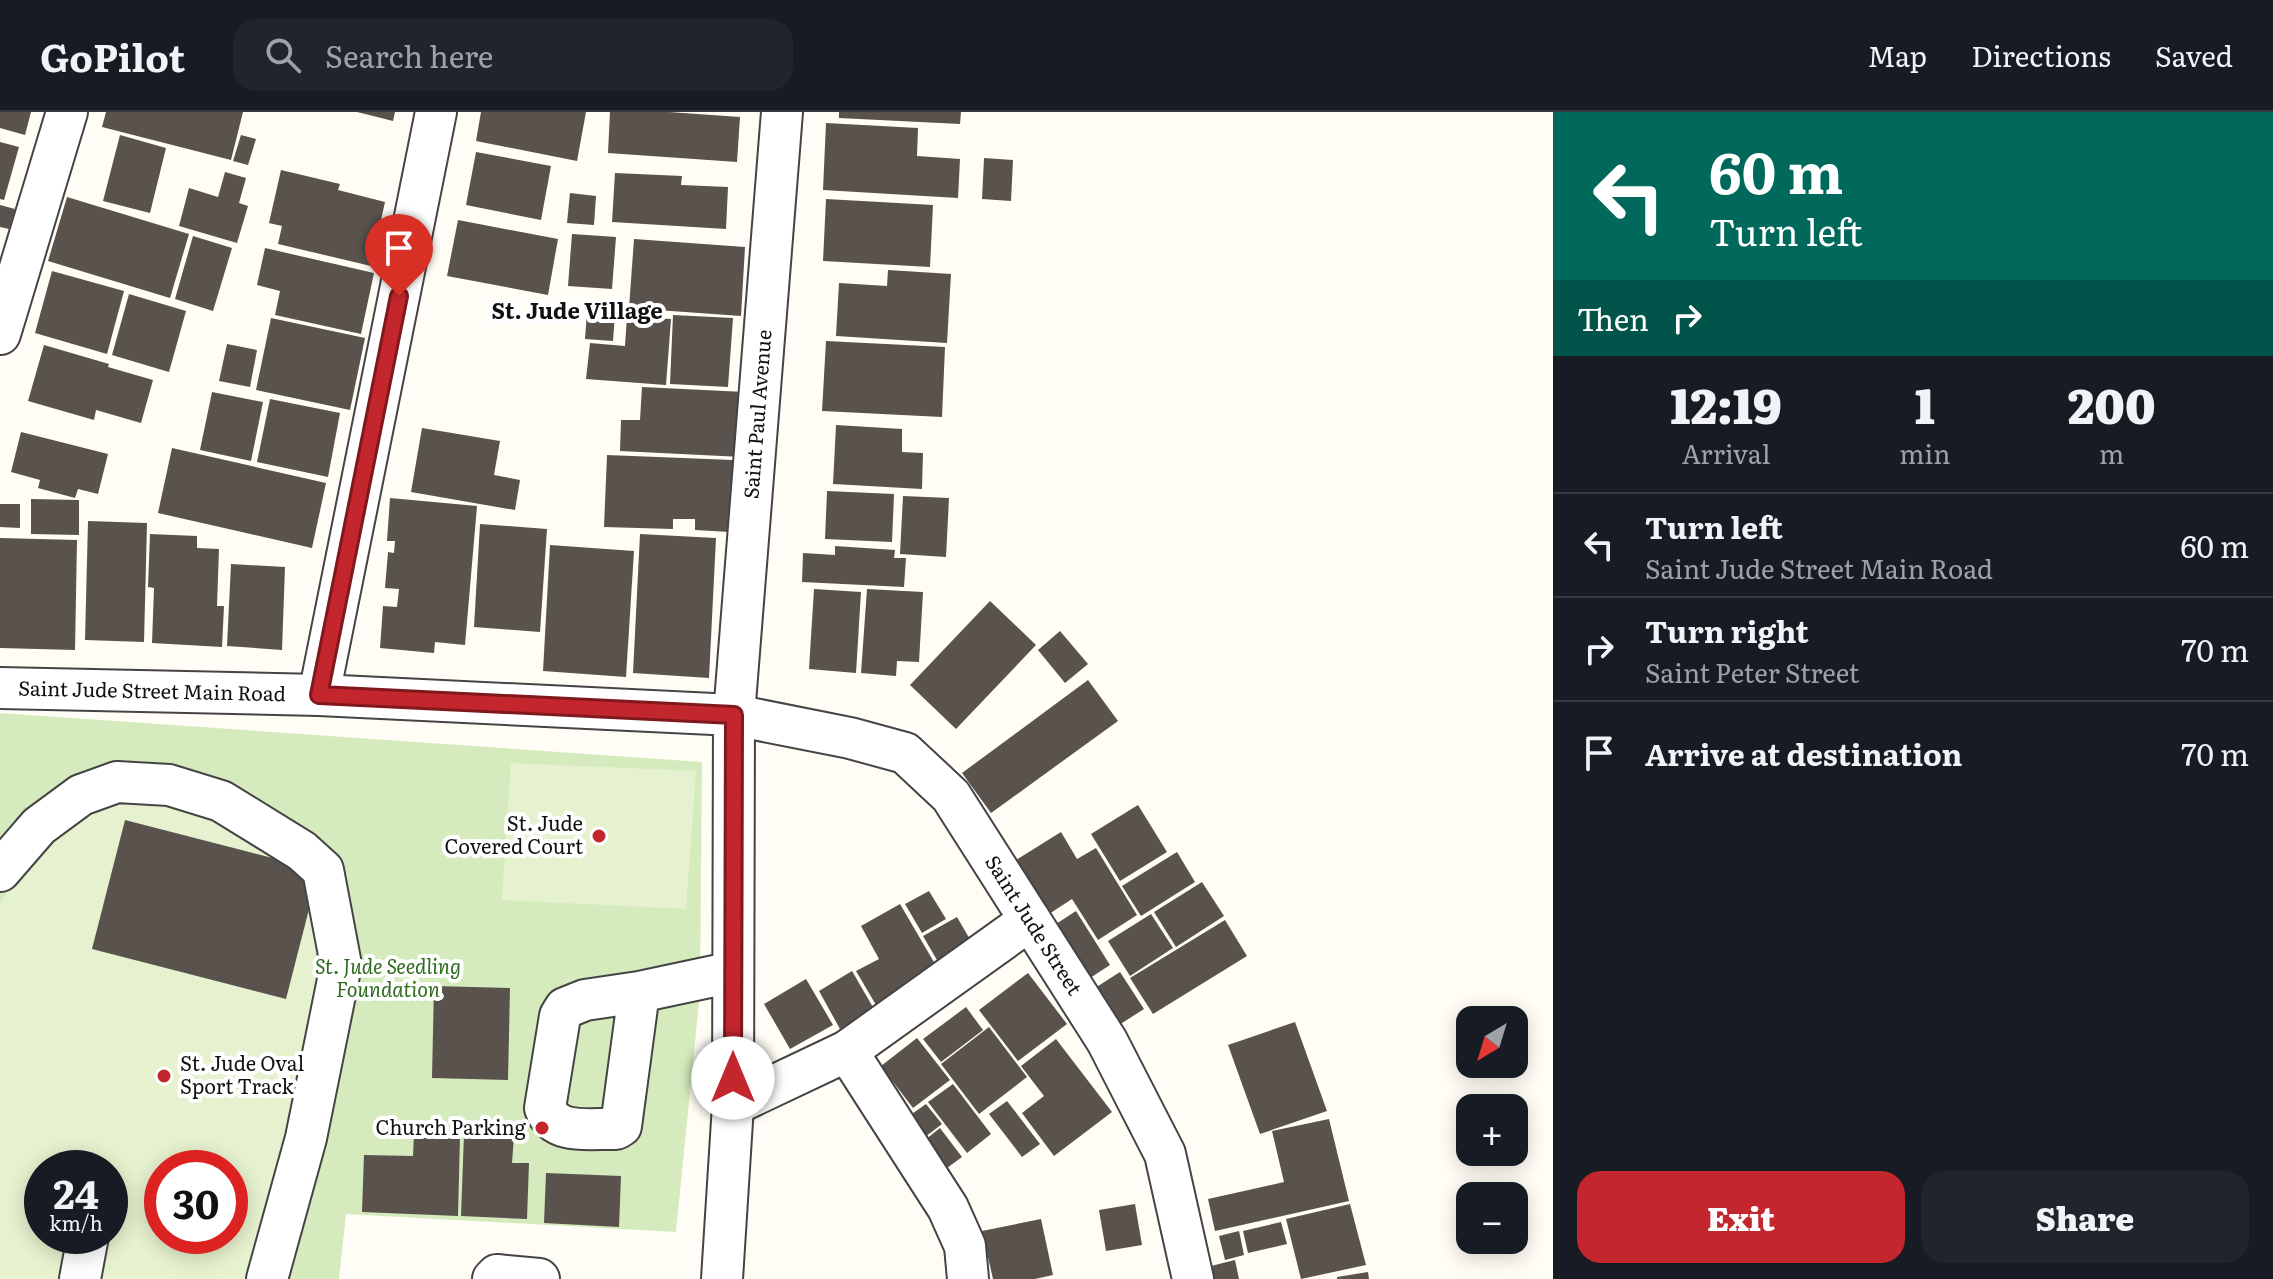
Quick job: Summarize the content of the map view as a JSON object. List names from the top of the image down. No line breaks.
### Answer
{"streets":{"street":["Saint Paul Avenue","Saint Jude Street Main Road","Saint Jude Street"]},"crossings":[["Saint Paul Avenue","Saint Jude Street Main Road"],["Saint Paul Avenue","Saint Jude Street"],["Saint Jude Street Main Road","Saint Jude Street"]],"districts":["St. Jude Village"],"parks":["St. Jude Seedling Foundation"],"places":["St. Jude Covered Court","St. Jude Oval Sport Track","Church Parking"],"north":"bottom left","page":{"header":"GoPilot","search":"Search here","nav":["Map","Directions","Saved"],"turn":["60 m","Turn left"],"then":"Then","eta":["12:19","Arrival","1","min","200","m"],"list":[{"name":"Turn left","note":"Saint Jude Street Main Road","value":"60 m"},{"name":"Turn right","note":"Saint Peter Street","value":"70 m"},{"name":"Arrive at destination","value":"70 m"}],"map_buttons":["+","−"],"speed":"24 km/h","limit":"30","buttons":["Exit","Share"]}}
